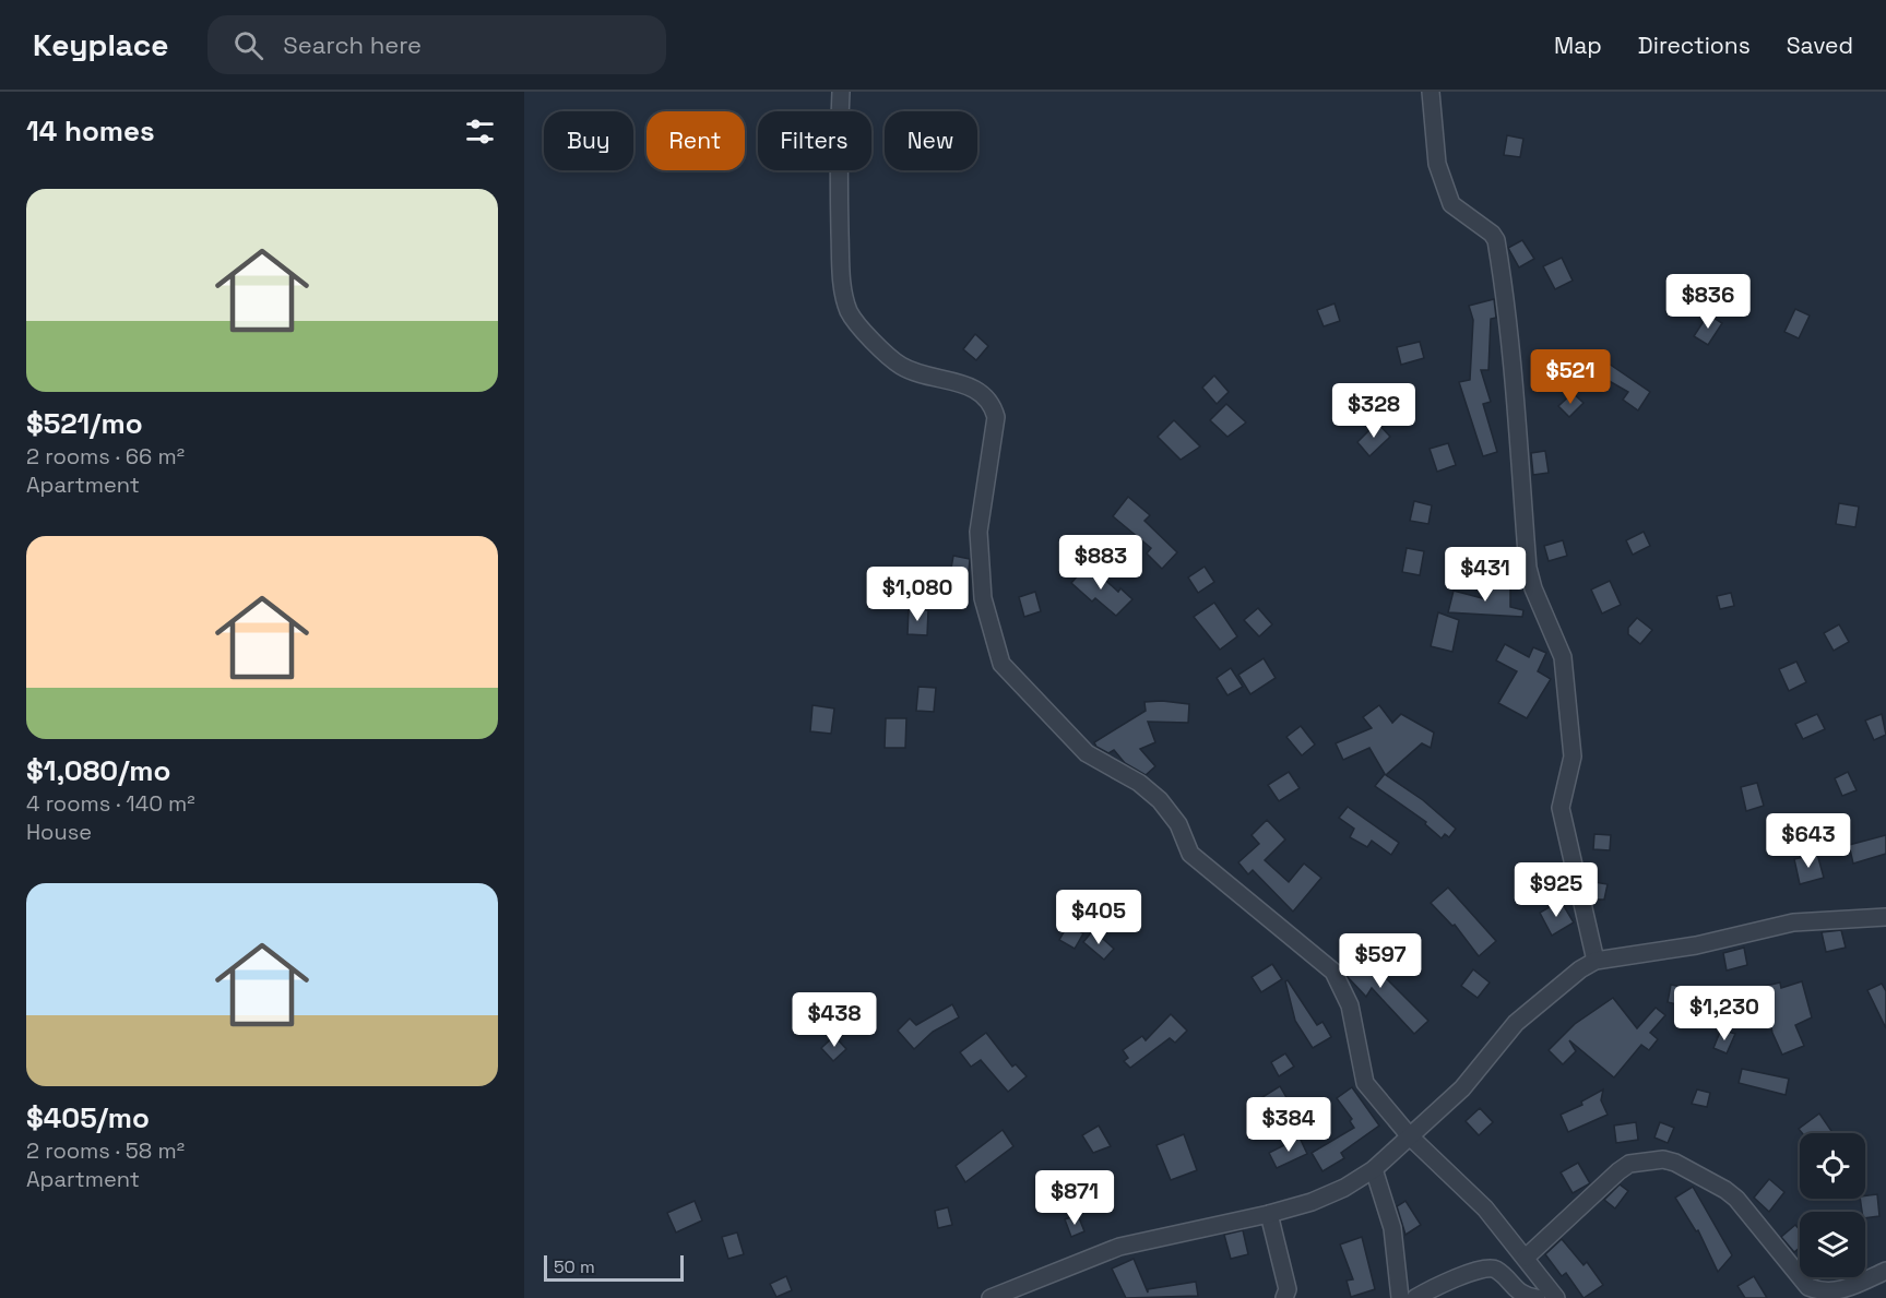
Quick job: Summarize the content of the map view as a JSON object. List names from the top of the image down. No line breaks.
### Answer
{"scale_bar":"50 m","page":{"header":"Keyplace","search":"Search here","nav":["Map","Directions","Saved"],"heading":"14 homes","chip":["Buy","Rent","Filters","New"],"list":[{"name":"$521/mo","note":"2 rooms · 66 m² · Apartment"},{"name":"$1,080/mo","note":"4 rooms · 140 m² · House"},{"name":"$405/mo","note":"2 rooms · 58 m² · Apartment"}],"price":["$836","$521","$328","$883","$431","$1,080","$643","$925","$405","$597","$1,230","$438","$384","$871"],"scale":"50 m"}}
